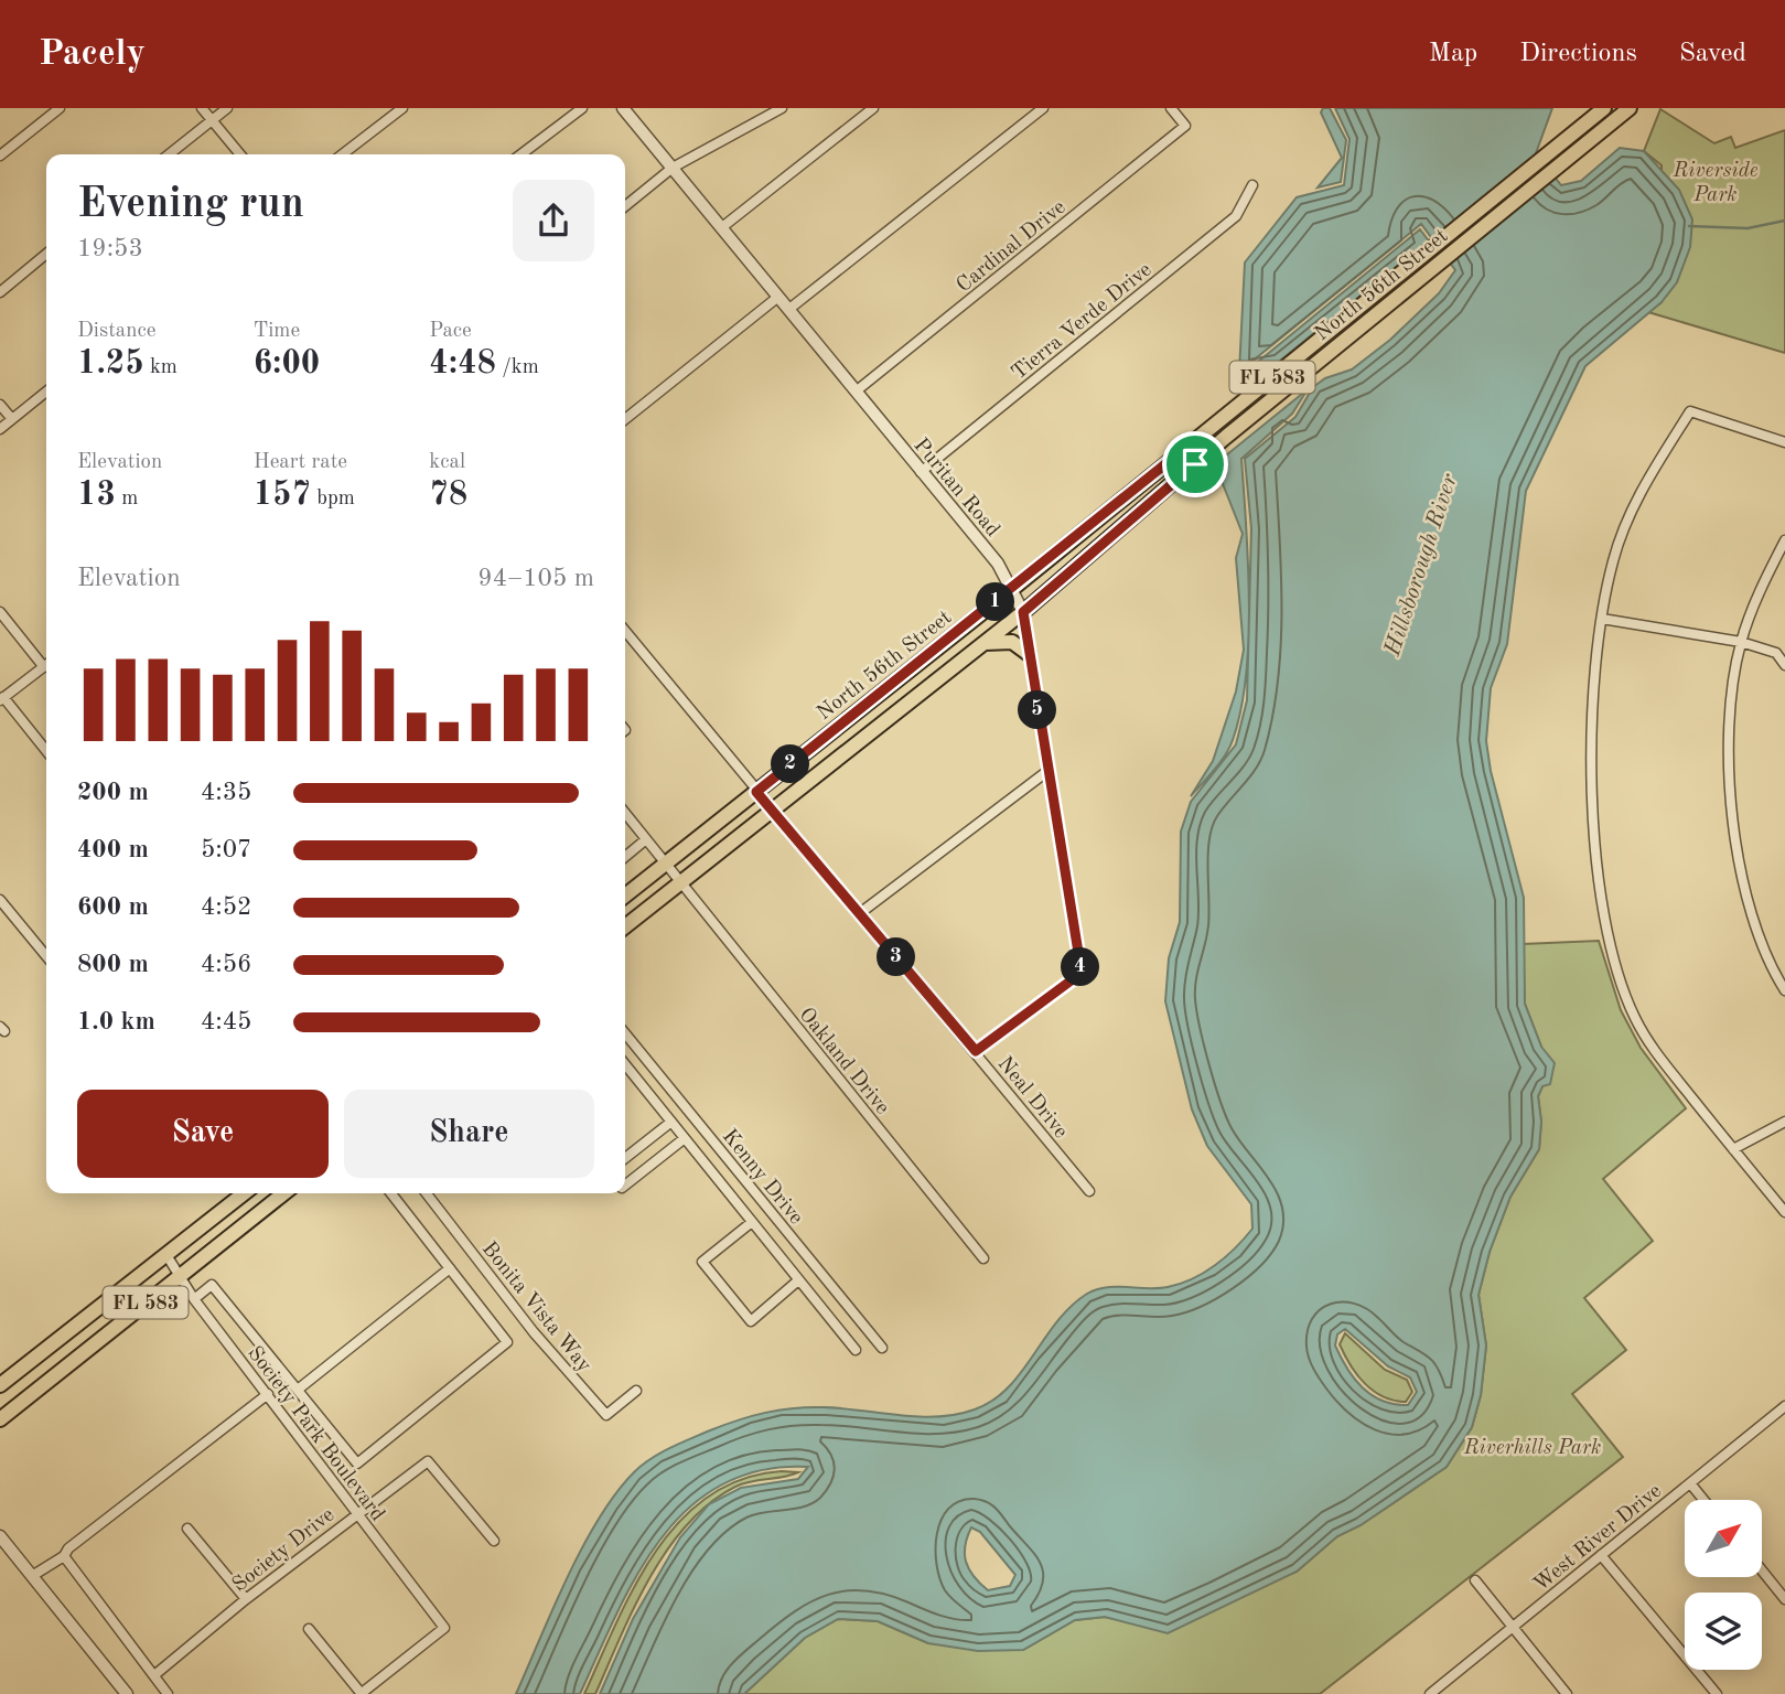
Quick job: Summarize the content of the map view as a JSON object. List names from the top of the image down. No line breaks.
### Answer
{"streets":{"main road":["North 56th Street","FL 583"],"street":["Cardinal Drive","Tierra Verde Drive","Puritan Road","Oakland Drive","Neal Drive","Kenny Drive","Bonita Vista Way","Society Park Boulevard","West River Drive","Society Drive"]},"crossings":[["Cardinal Drive","Puritan Road"],["North 56th Street","Puritan Road"],["North 56th Street","Oakland Drive"],["North 56th Street","Neal Drive"],["Tierra Verde Drive","Puritan Road"],["FL 583","Society Park Boulevard"],["Puritan Road","Neal Drive"],["Society Park Boulevard","Society Drive"]],"water":["Hillsborough River"],"parks":["Riverside Park","Riverhills Park"],"north":"top right","page":{"header":"Pacely","nav":["Map","Directions","Saved"],"heading":["Evening run","19:53"],"stats":[["Distance","1.25 km"],["Time","6:00"],["Pace","4:48 /km"],["Elevation","13 m"],["Heart rate","157 bpm"],["kcal","78"]],"chart":["Elevation","94–105 m"],"pins":["1","5","2","3","4"],"list":[{"name":"200 m","note":"4:35"},{"name":"400 m","note":"5:07"},{"name":"600 m","note":"4:52"},{"name":"800 m","note":"4:56"},{"name":"1.0 km","note":"4:45"}],"buttons":["Save","Share"]}}
